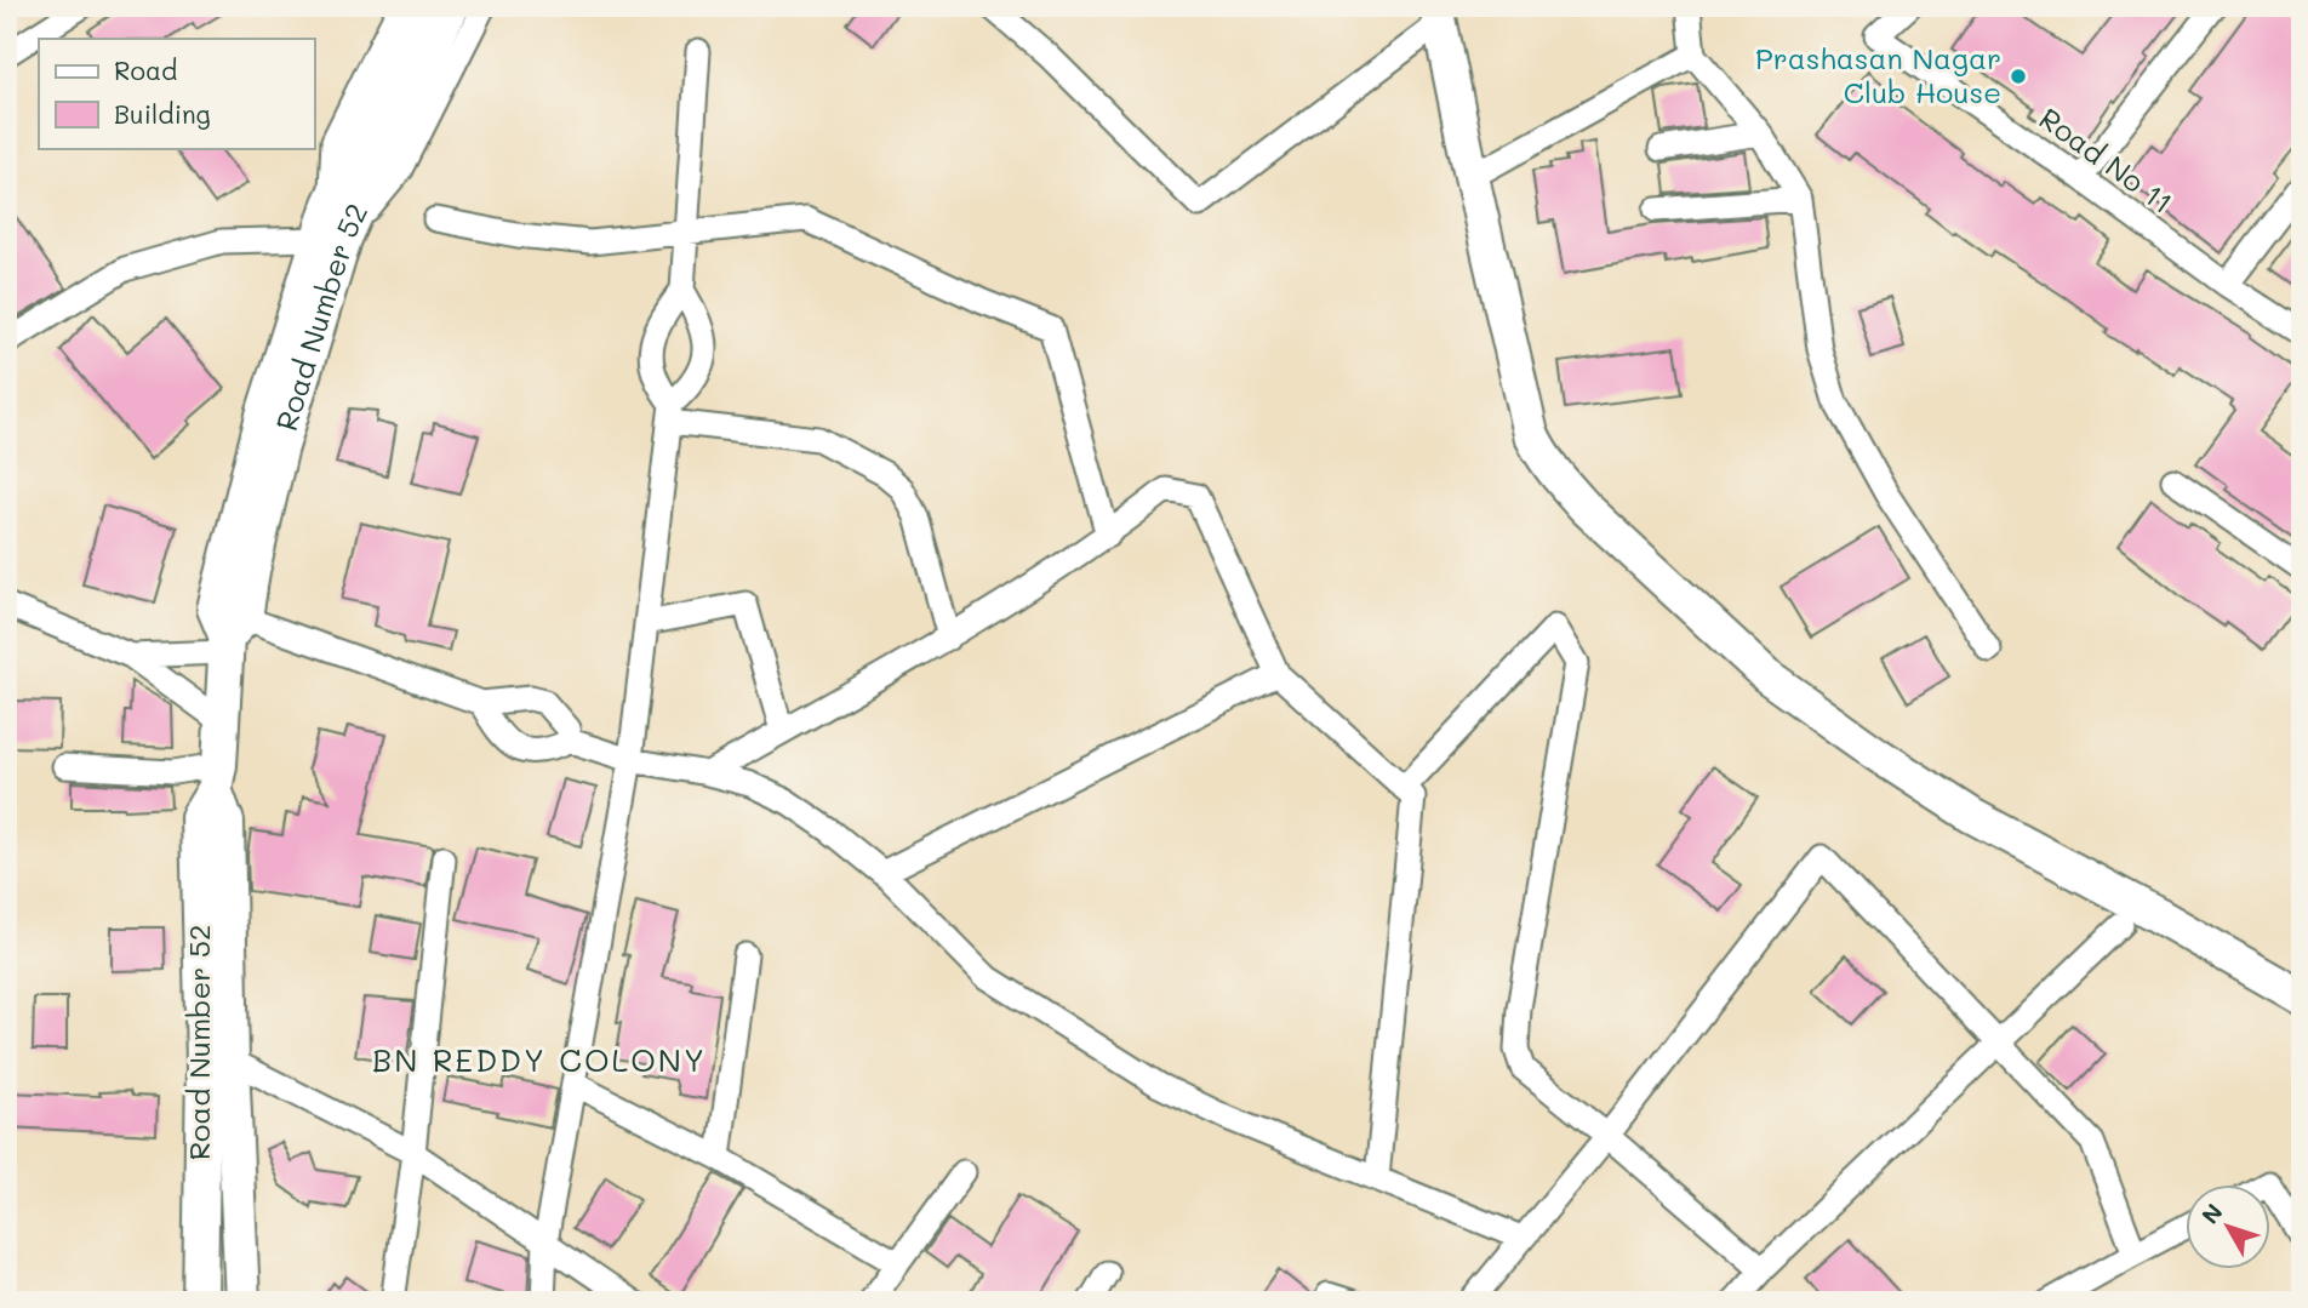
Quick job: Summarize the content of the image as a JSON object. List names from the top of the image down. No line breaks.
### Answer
{"streets":{"street":["Road No 11","Road Number 52"]},"districts":["BN REDDY COLONY"],"places":["Prashasan Nagar Club House"],"legend":["Road","Building"],"north":"top left"}
